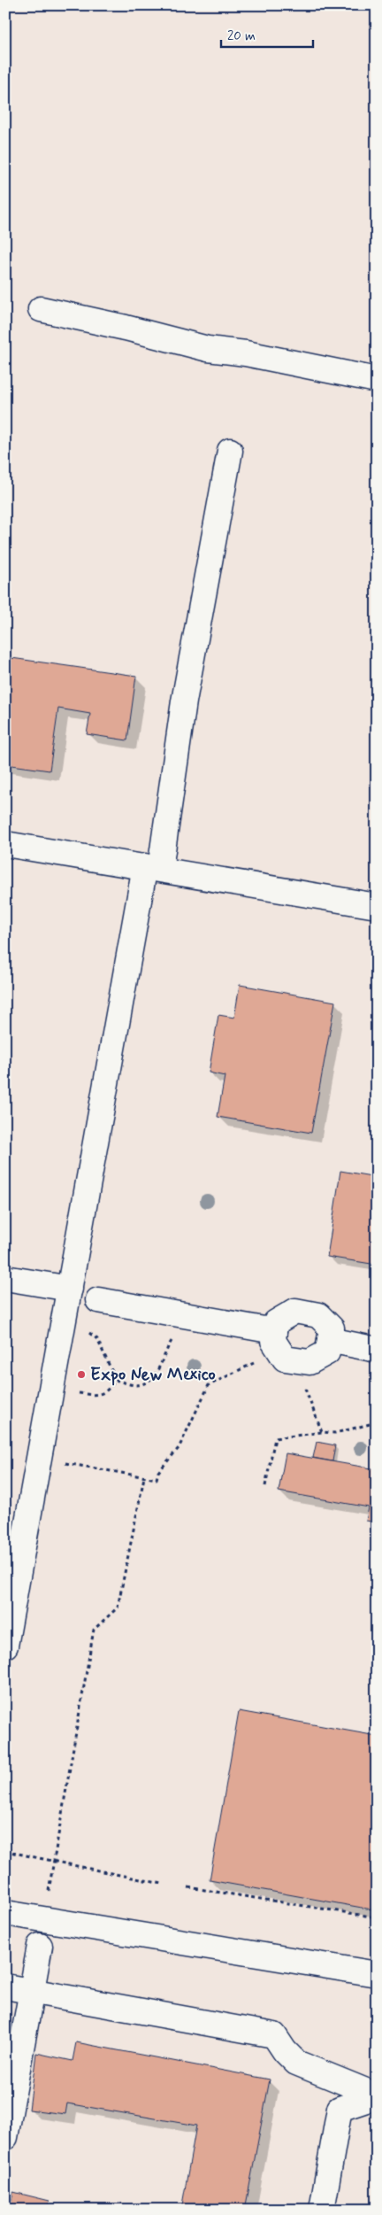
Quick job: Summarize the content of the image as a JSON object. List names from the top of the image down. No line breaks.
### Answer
{"places":["Expo New Mexico"],"scale_bar":"20 m"}
